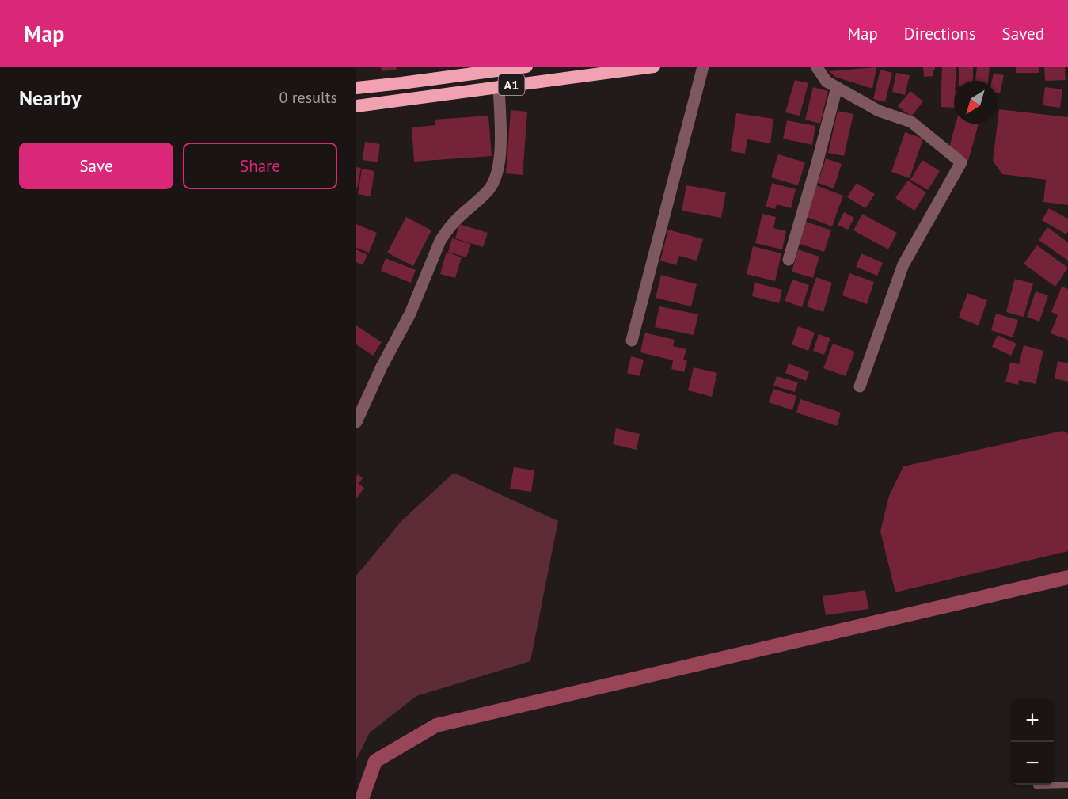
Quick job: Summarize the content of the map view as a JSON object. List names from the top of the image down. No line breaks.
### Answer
{"streets":{"highway":["A1"]},"north":"bottom left","page":{"header":"Map","nav":["Map","Directions","Saved"],"heading":["Nearby","0 results"],"buttons":["Save","Share"],"map_buttons":["+","−"]}}
